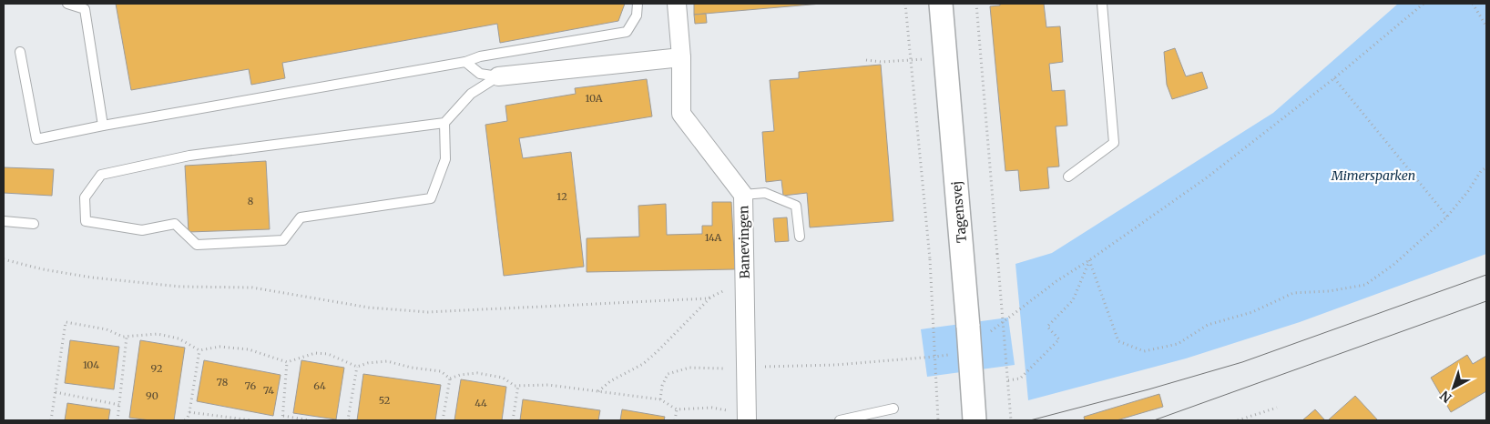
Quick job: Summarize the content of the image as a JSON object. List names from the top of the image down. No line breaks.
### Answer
{"streets":{"street":["Tagensvej","Banevingen"]},"parks":["Mimersparken"],"house_numbers":["10A","12","8","14A","104","92","78","76","64","74","90","52","44"],"north":"bottom left"}
